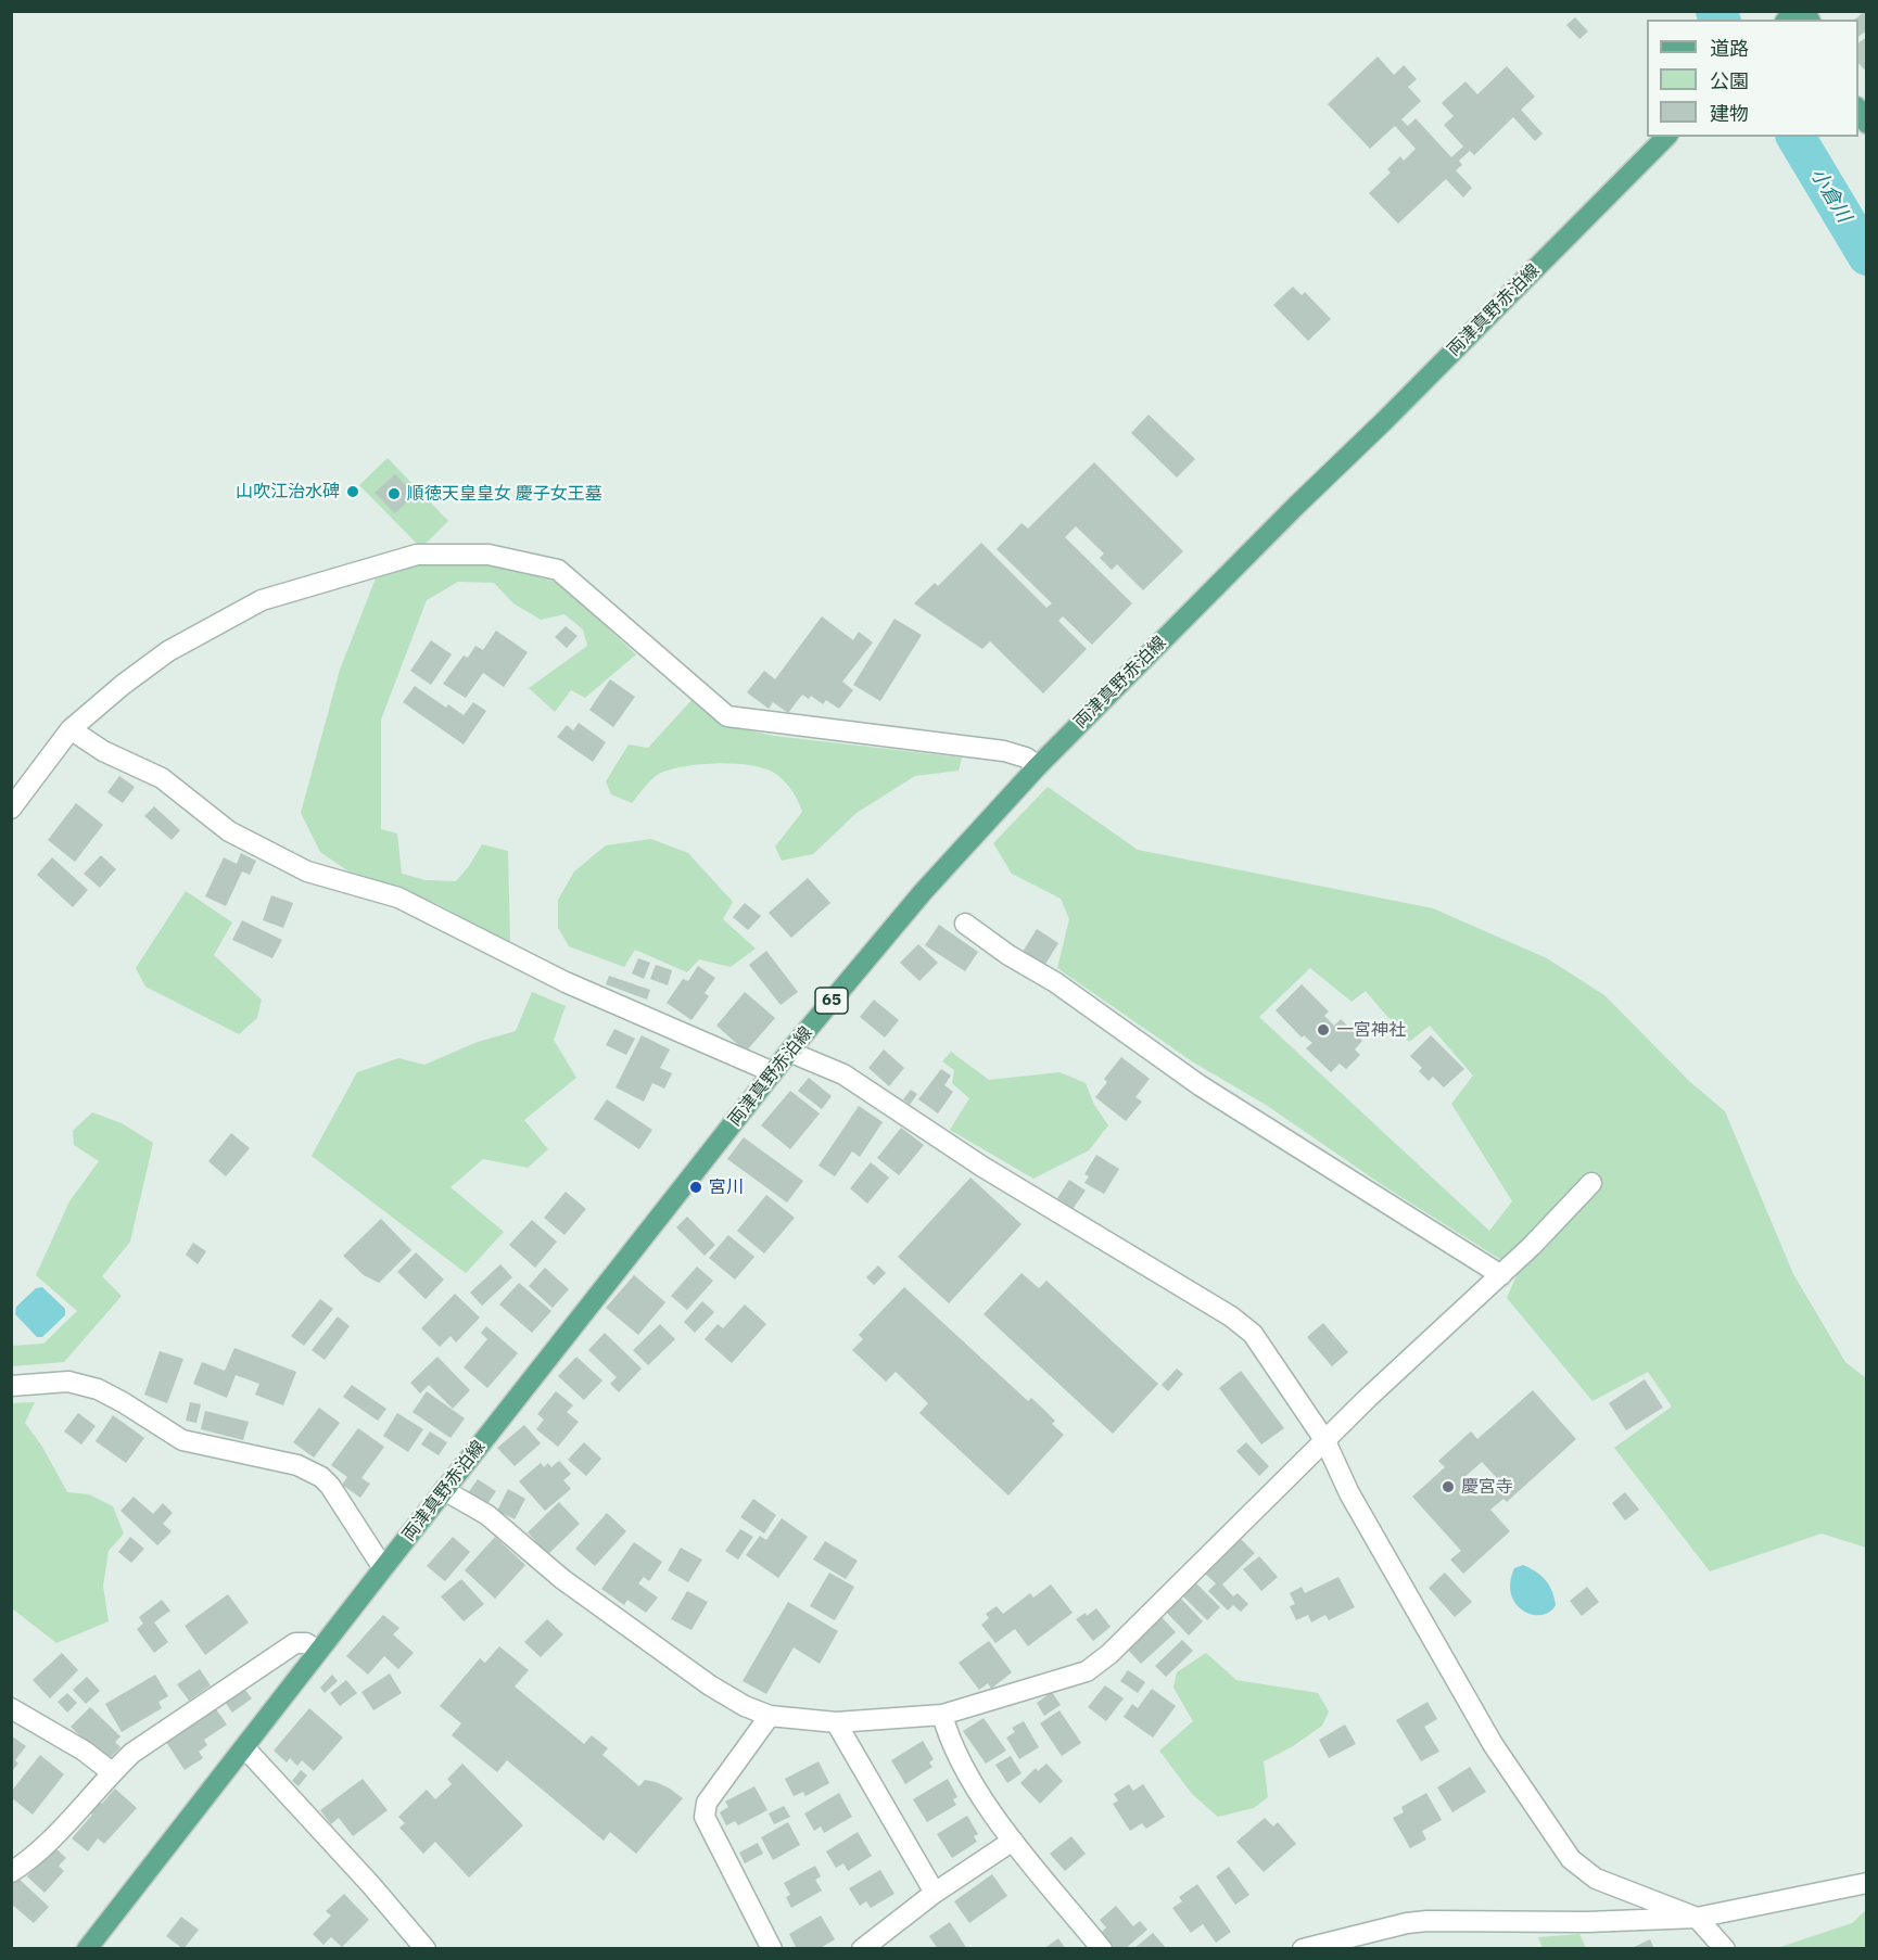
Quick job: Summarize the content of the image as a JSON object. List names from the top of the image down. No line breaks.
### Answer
{"streets":{"main road":["両津真野赤泊線","65"]},"water":["小倉川"],"places":["山吹江治水碑","順徳天皇皇女 慶子女王墓","一宮神社","宮川","慶宮寺"],"legend":["道路","公園","建物"]}
